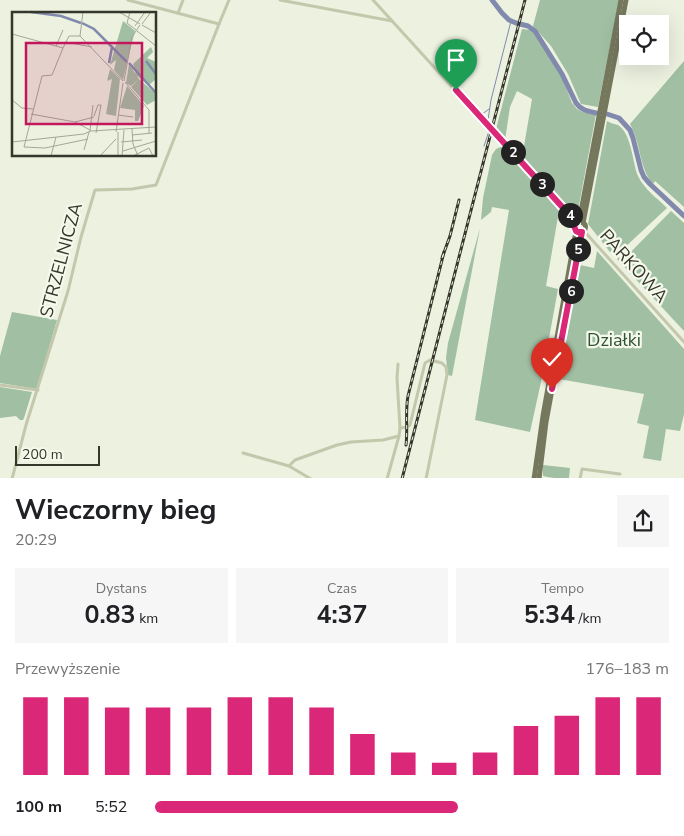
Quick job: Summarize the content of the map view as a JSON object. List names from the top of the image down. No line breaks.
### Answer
{"streets":{"street":["STRZELNICZA","PARKOWA"]},"parks":["Działki"],"scale_bar":"200 m","page":{"pins":["2","3","4","5","6"],"scale":"200 m","heading":["Wieczorny bieg","20:29"],"stats":[["Dystans","0.83 km"],["Czas","4:37"],["Tempo","5:34 /km"]],"chart":["Przewyższenie","176–183 m"],"list":[{"name":"100 m","note":"5:52"}]}}
